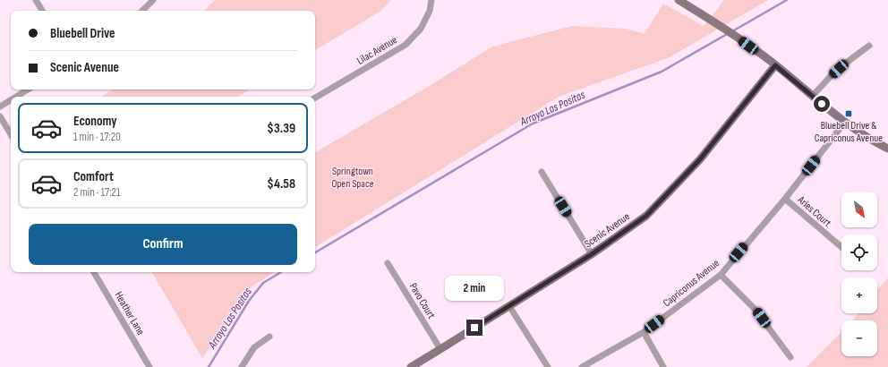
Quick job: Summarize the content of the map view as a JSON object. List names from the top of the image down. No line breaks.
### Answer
{"streets":{"street":["Lilac Avenue","Aries Court","Scenic Avenue","Capriconus Avenue","Pavo Court","Heather Lane"]},"crossings":[["Aries Court","Capriconus Avenue"],["Scenic Avenue","Pavo Court"]],"water":["Arroyo Las Positas"],"parks":["Springtown Open Space"],"places":{"transit":["Bluebell Drive & Capriconus Avenue"]},"north":"bottom right","page":{"banner":["Bluebell Drive","Scenic Avenue"],"list":[{"name":"Economy","note":"1 min · 17:20","value":"$3.39"},{"name":"Comfort","note":"2 min · 17:21","value":"$4.58"}],"map_buttons":["+","−"],"buttons":"Confirm","bubble":"2 min"}}
